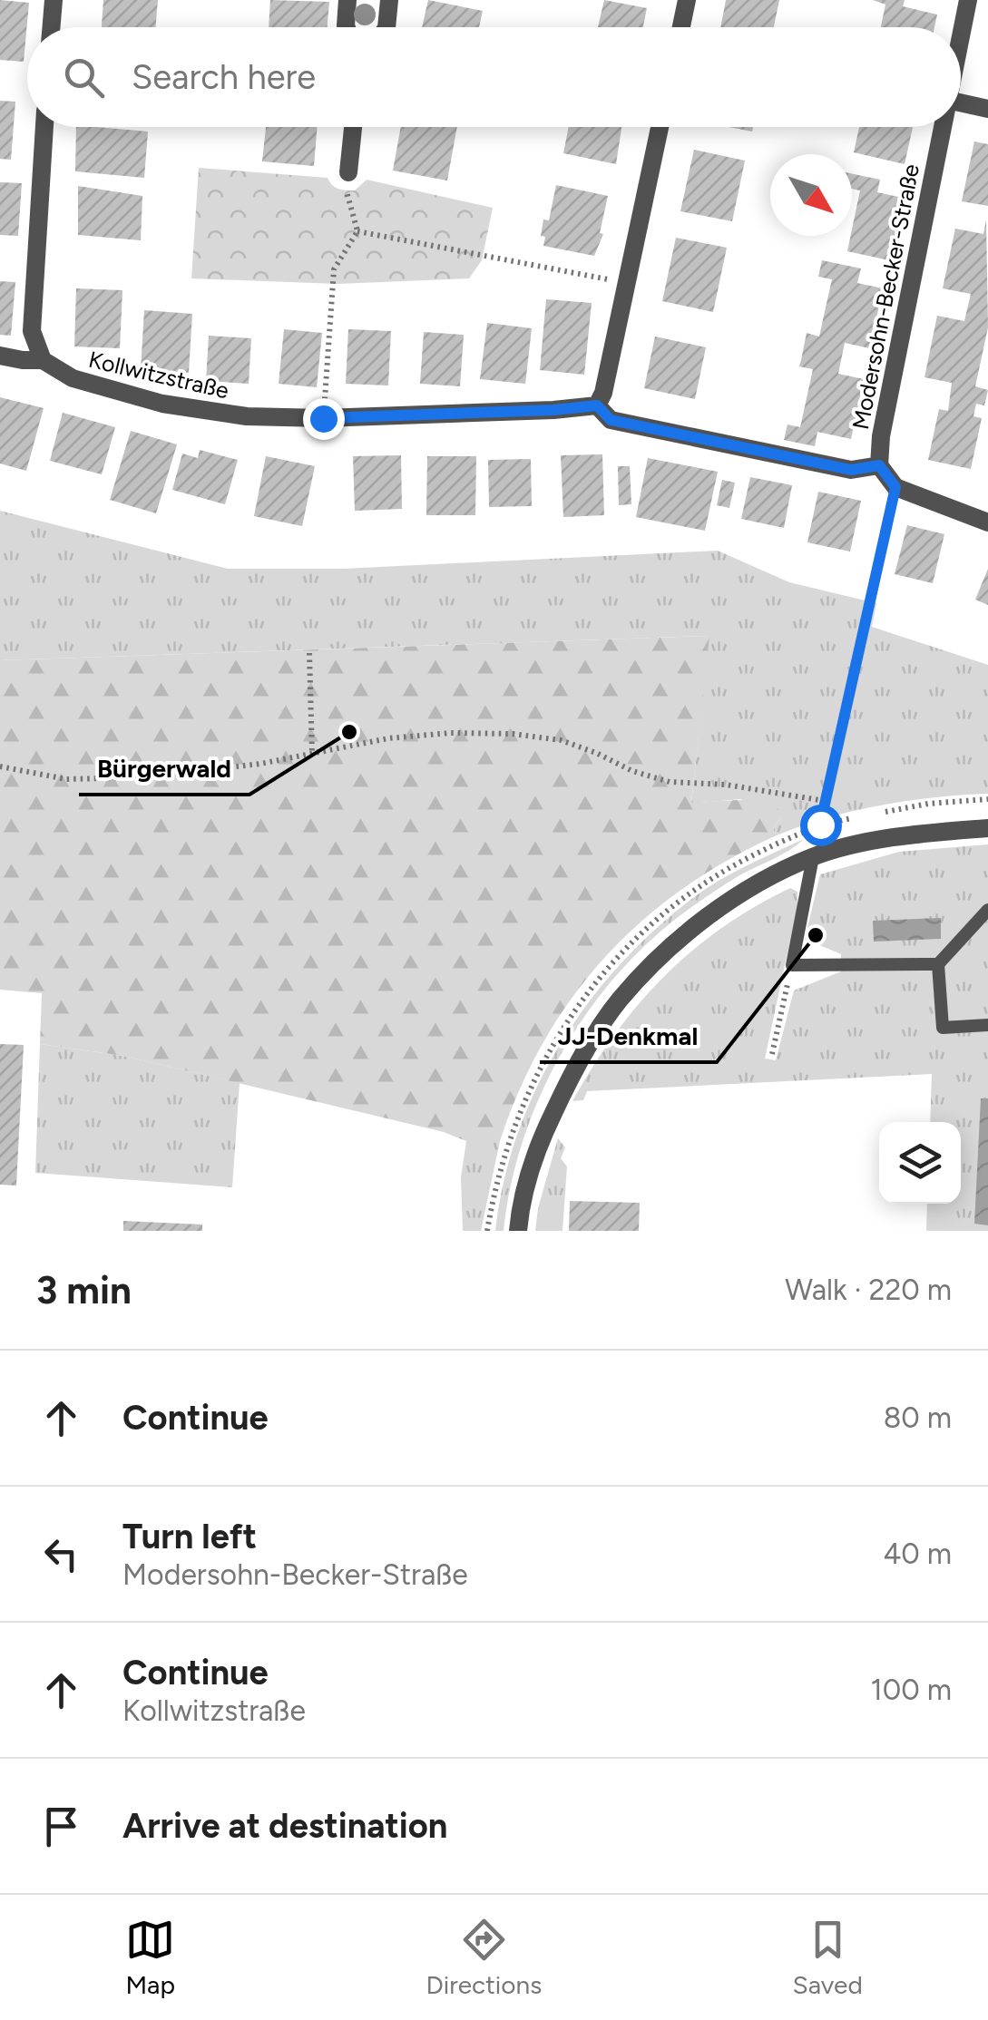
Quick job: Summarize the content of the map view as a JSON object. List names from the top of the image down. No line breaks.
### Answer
{"streets":{"street":["Modersohn-Becker-Straße","Kollwitzstraße"]},"crossings":[["Modersohn-Becker-Straße","Kollwitzstraße"]],"places":["Bürgerwald","JJ-Denkmal"],"north":"bottom right","page":{"search":"Search here","heading":["3 min","Walk · 220 m"],"list":[["Continue","80 m"],["Turn left","Modersohn-Becker-Straße","40 m"],["Continue","Kollwitzstraße","100 m"],"Arrive at destination"],"nav":["Map","Directions","Saved"]}}
